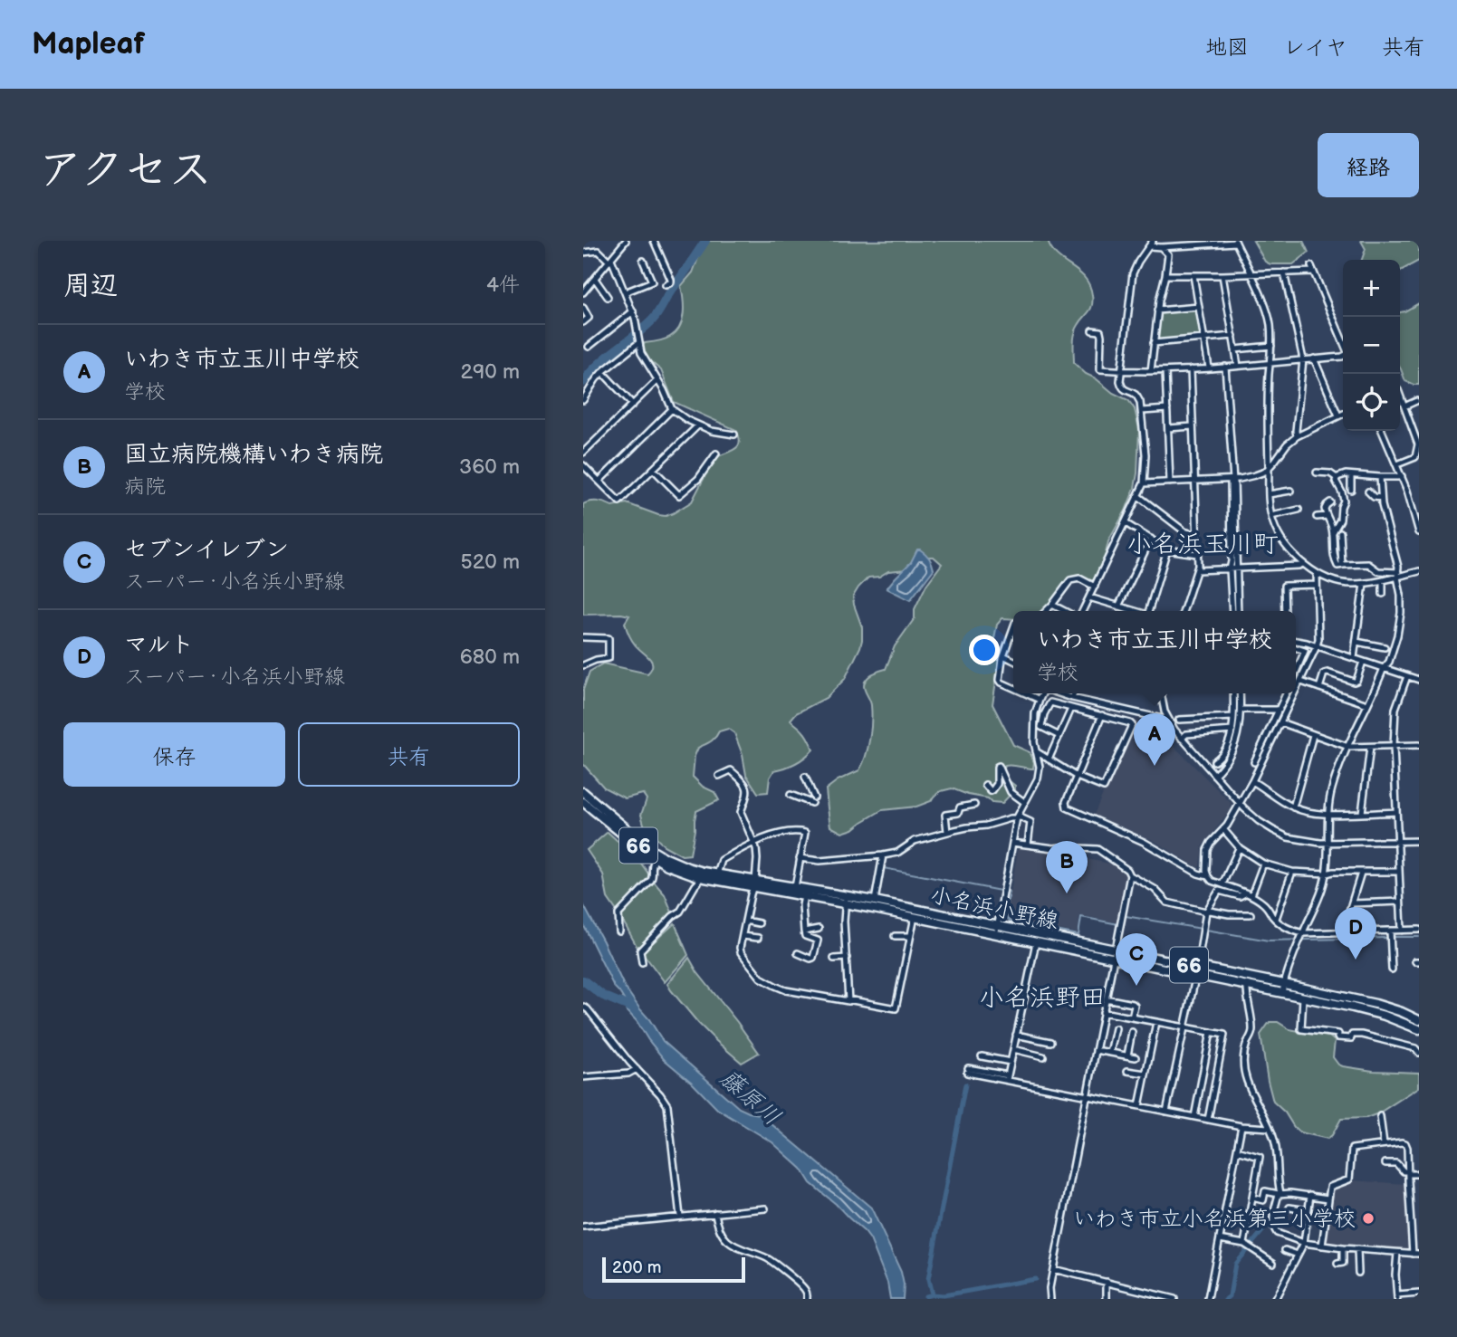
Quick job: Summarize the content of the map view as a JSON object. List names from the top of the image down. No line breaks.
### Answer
{"streets":{"main road":["66","小名浜小野線"]},"districts":["小名浜玉川町","小名浜野田"],"water":["藤原川"],"places":["いわき市立小名浜第三小学校"],"scale_bar":"200 m","page":{"header":"Mapleaf","nav":["地図","レイヤ","共有"],"title":"アクセス","buttons":["経路",["保存","共有"]],"heading":["周辺","4件"],"map_buttons":["+","−"],"list":[{"mark":"A","name":"いわき市立玉川中学校","note":"学校","value":"290 m"},{"mark":"B","name":"国立病院機構いわき病院","note":"病院","value":"360 m"},{"mark":"C","name":"セブンイレブン","note":"スーパー · 小名浜小野線","value":"520 m"},{"mark":"D","name":"マルト","note":"スーパー · 小名浜小野線","value":"680 m"}],"popup":["いわき市立玉川中学校","学校"],"pins":["A","B","D","C"],"scale":"200 m"}}
